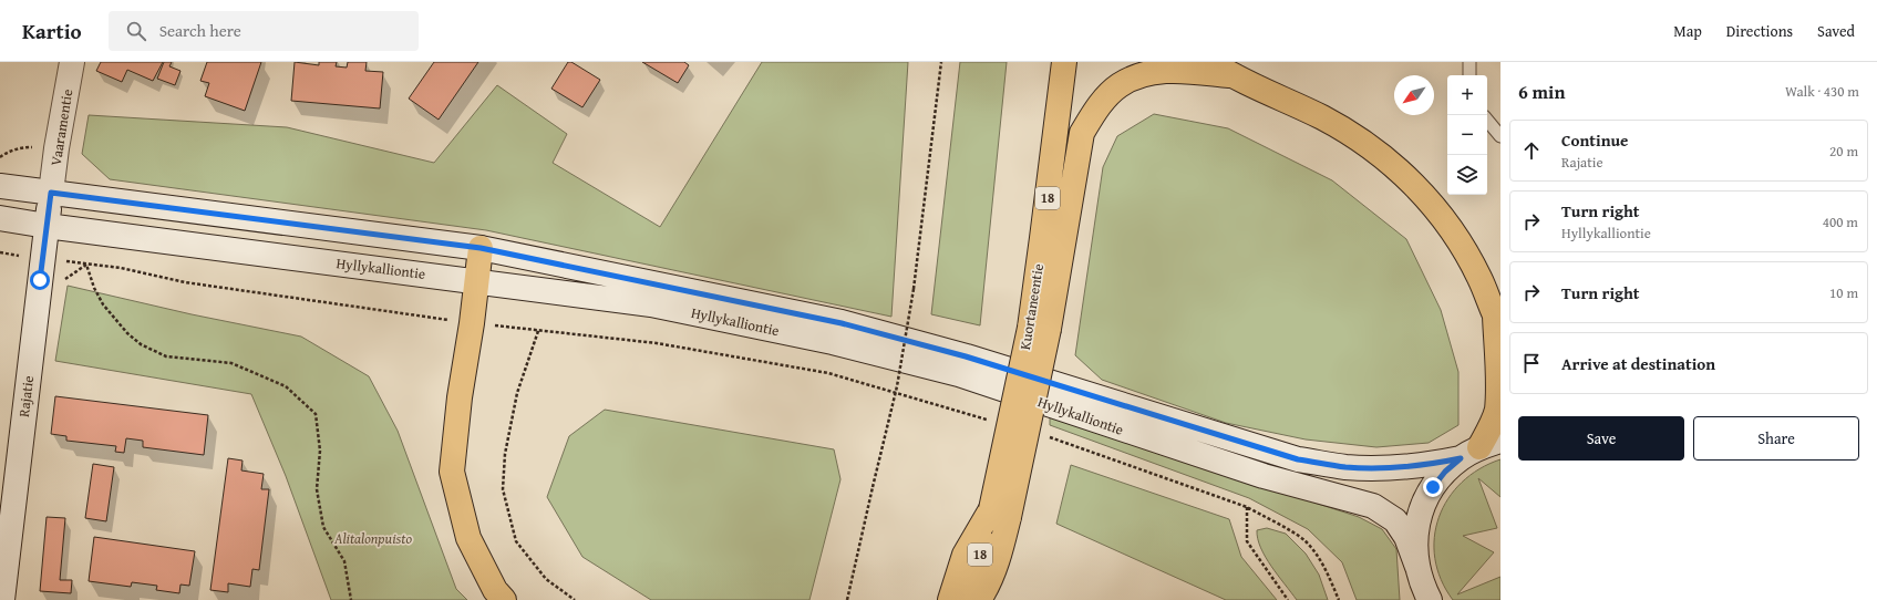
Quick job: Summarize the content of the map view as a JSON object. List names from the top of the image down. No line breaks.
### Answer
{"streets":{"highway":["18","Kuortaneentie"],"main road":["Vaaramentie","Hyllykalliontie","Rajatie"]},"crossings":[["Vaaramentie","Hyllykalliontie"],["Vaaramentie","Rajatie"],["Hyllykalliontie","Rajatie"]],"parks":["Alitalonpuisto"],"north":"bottom left","page":{"header":"Kartio","search":"Search here","nav":["Map","Directions","Saved"],"heading":["6 min","Walk · 430 m"],"map_buttons":["+","−"],"list":[["Continue","Rajatie","20 m"],["Turn right","Hyllykalliontie","400 m"],["Turn right","10 m"],"Arrive at destination"],"buttons":["Save","Share"]}}
